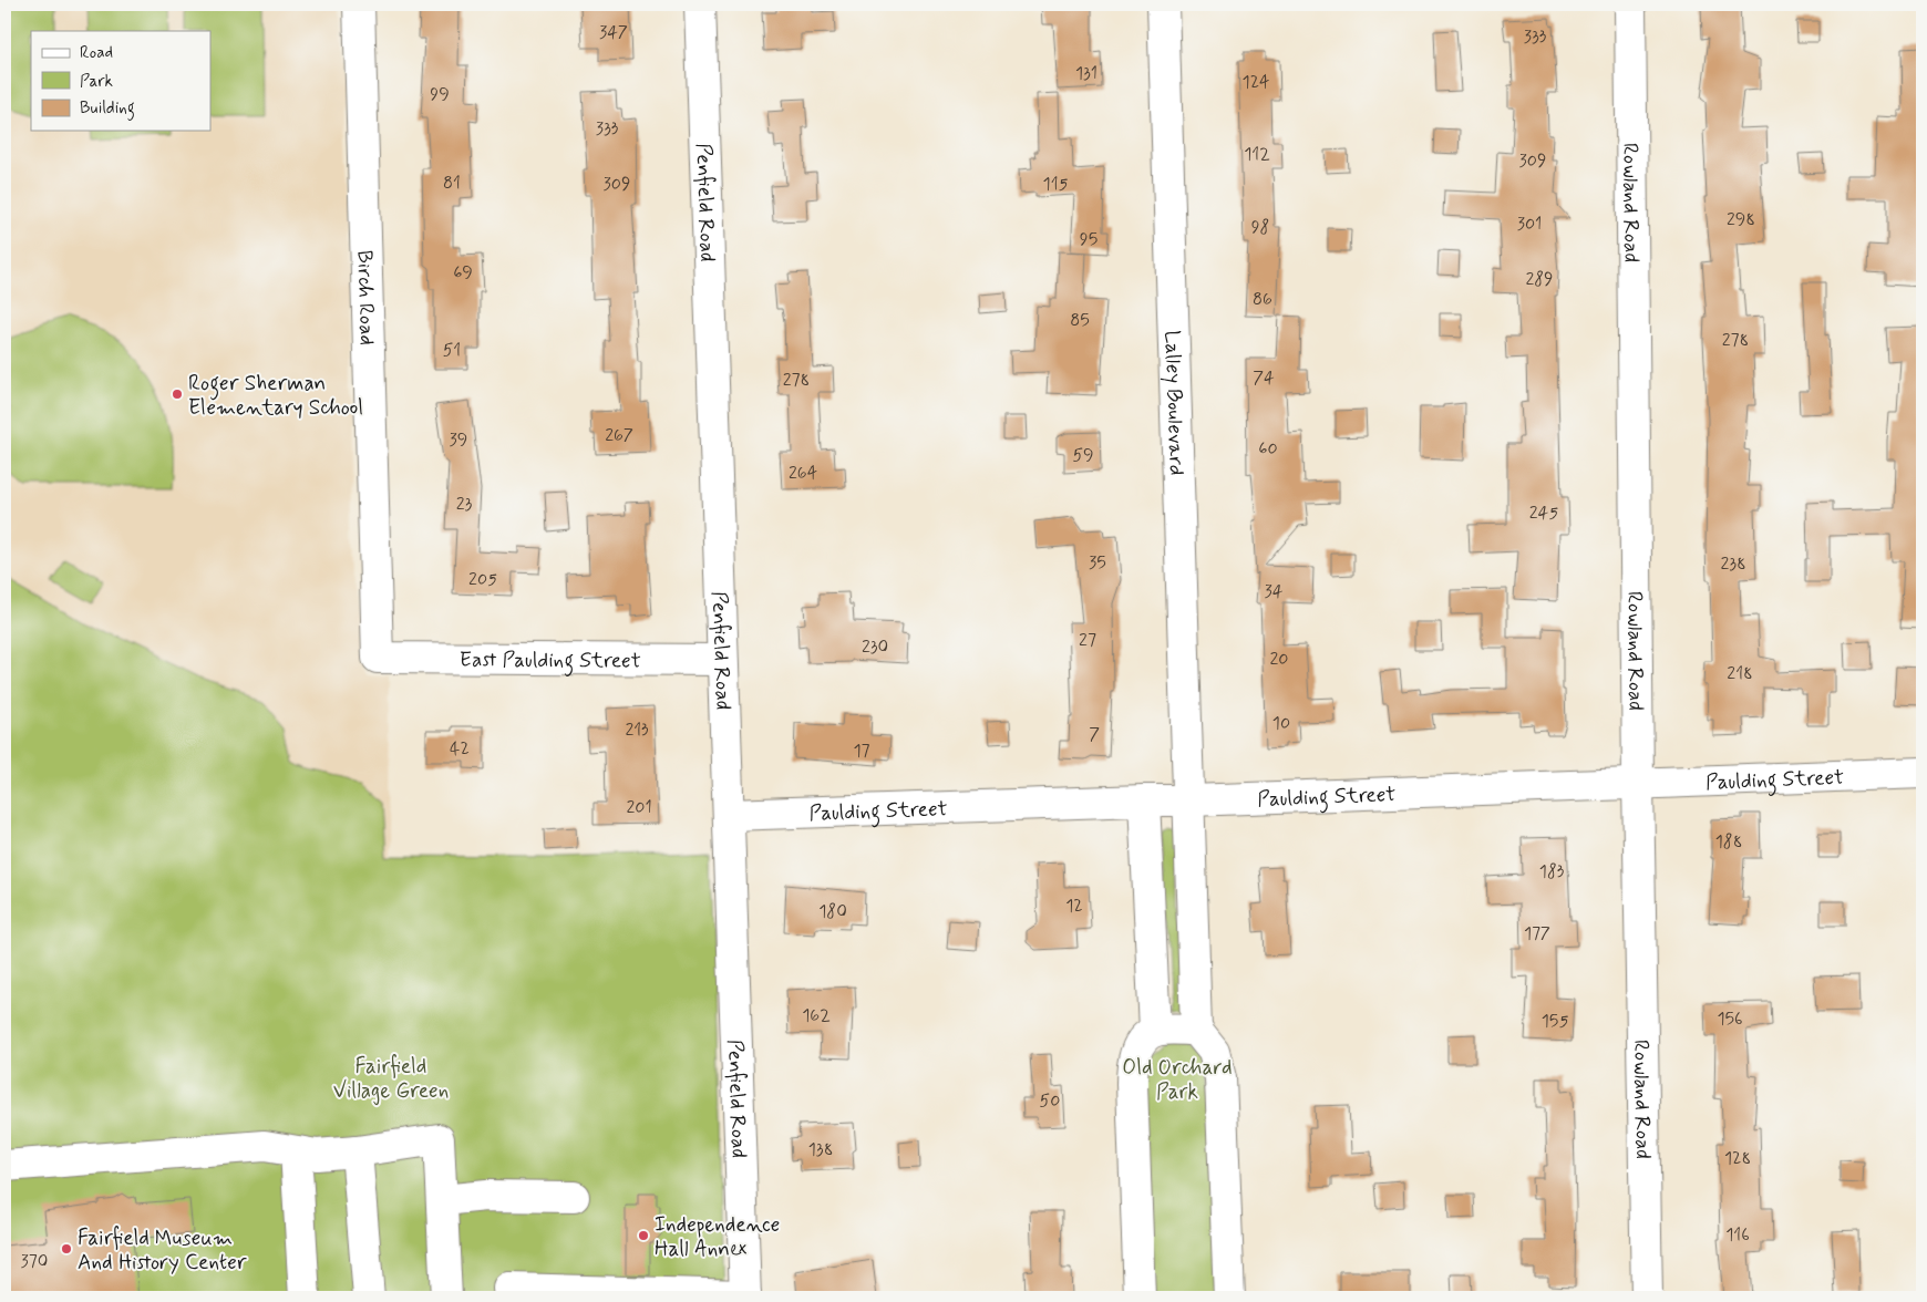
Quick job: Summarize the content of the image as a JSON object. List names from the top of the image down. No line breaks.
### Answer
{"streets":{"street":["Penfield Road","Rowland Road","Birch Road","Lalley Boulevard","East Paulding Street","Paulding Street"]},"crossings":[["Penfield Road","East Paulding Street"],["Penfield Road","Paulding Street"],["Rowland Road","Paulding Street"],["Birch Road","East Paulding Street"],["Lalley Boulevard","Paulding Street"]],"parks":["Fairfield Village Green","Old Orchard Park"],"places":["Roger Sherman Elementary School","Independence Hall Annex","Fairfield Museum And History Center"],"house_numbers":["347","333","131","124","99","333","112","309","81","309","115","298","301","98","95","69","289","86","85","278","51","74","278","267","39","60","59","264","23","245","35","238","205","34","27","230","20","218","10","213","7","42","17","201","188","183","12","180","177","162","156","155","50","138","128","116","370"],"legend":["Road","Park","Building"]}
